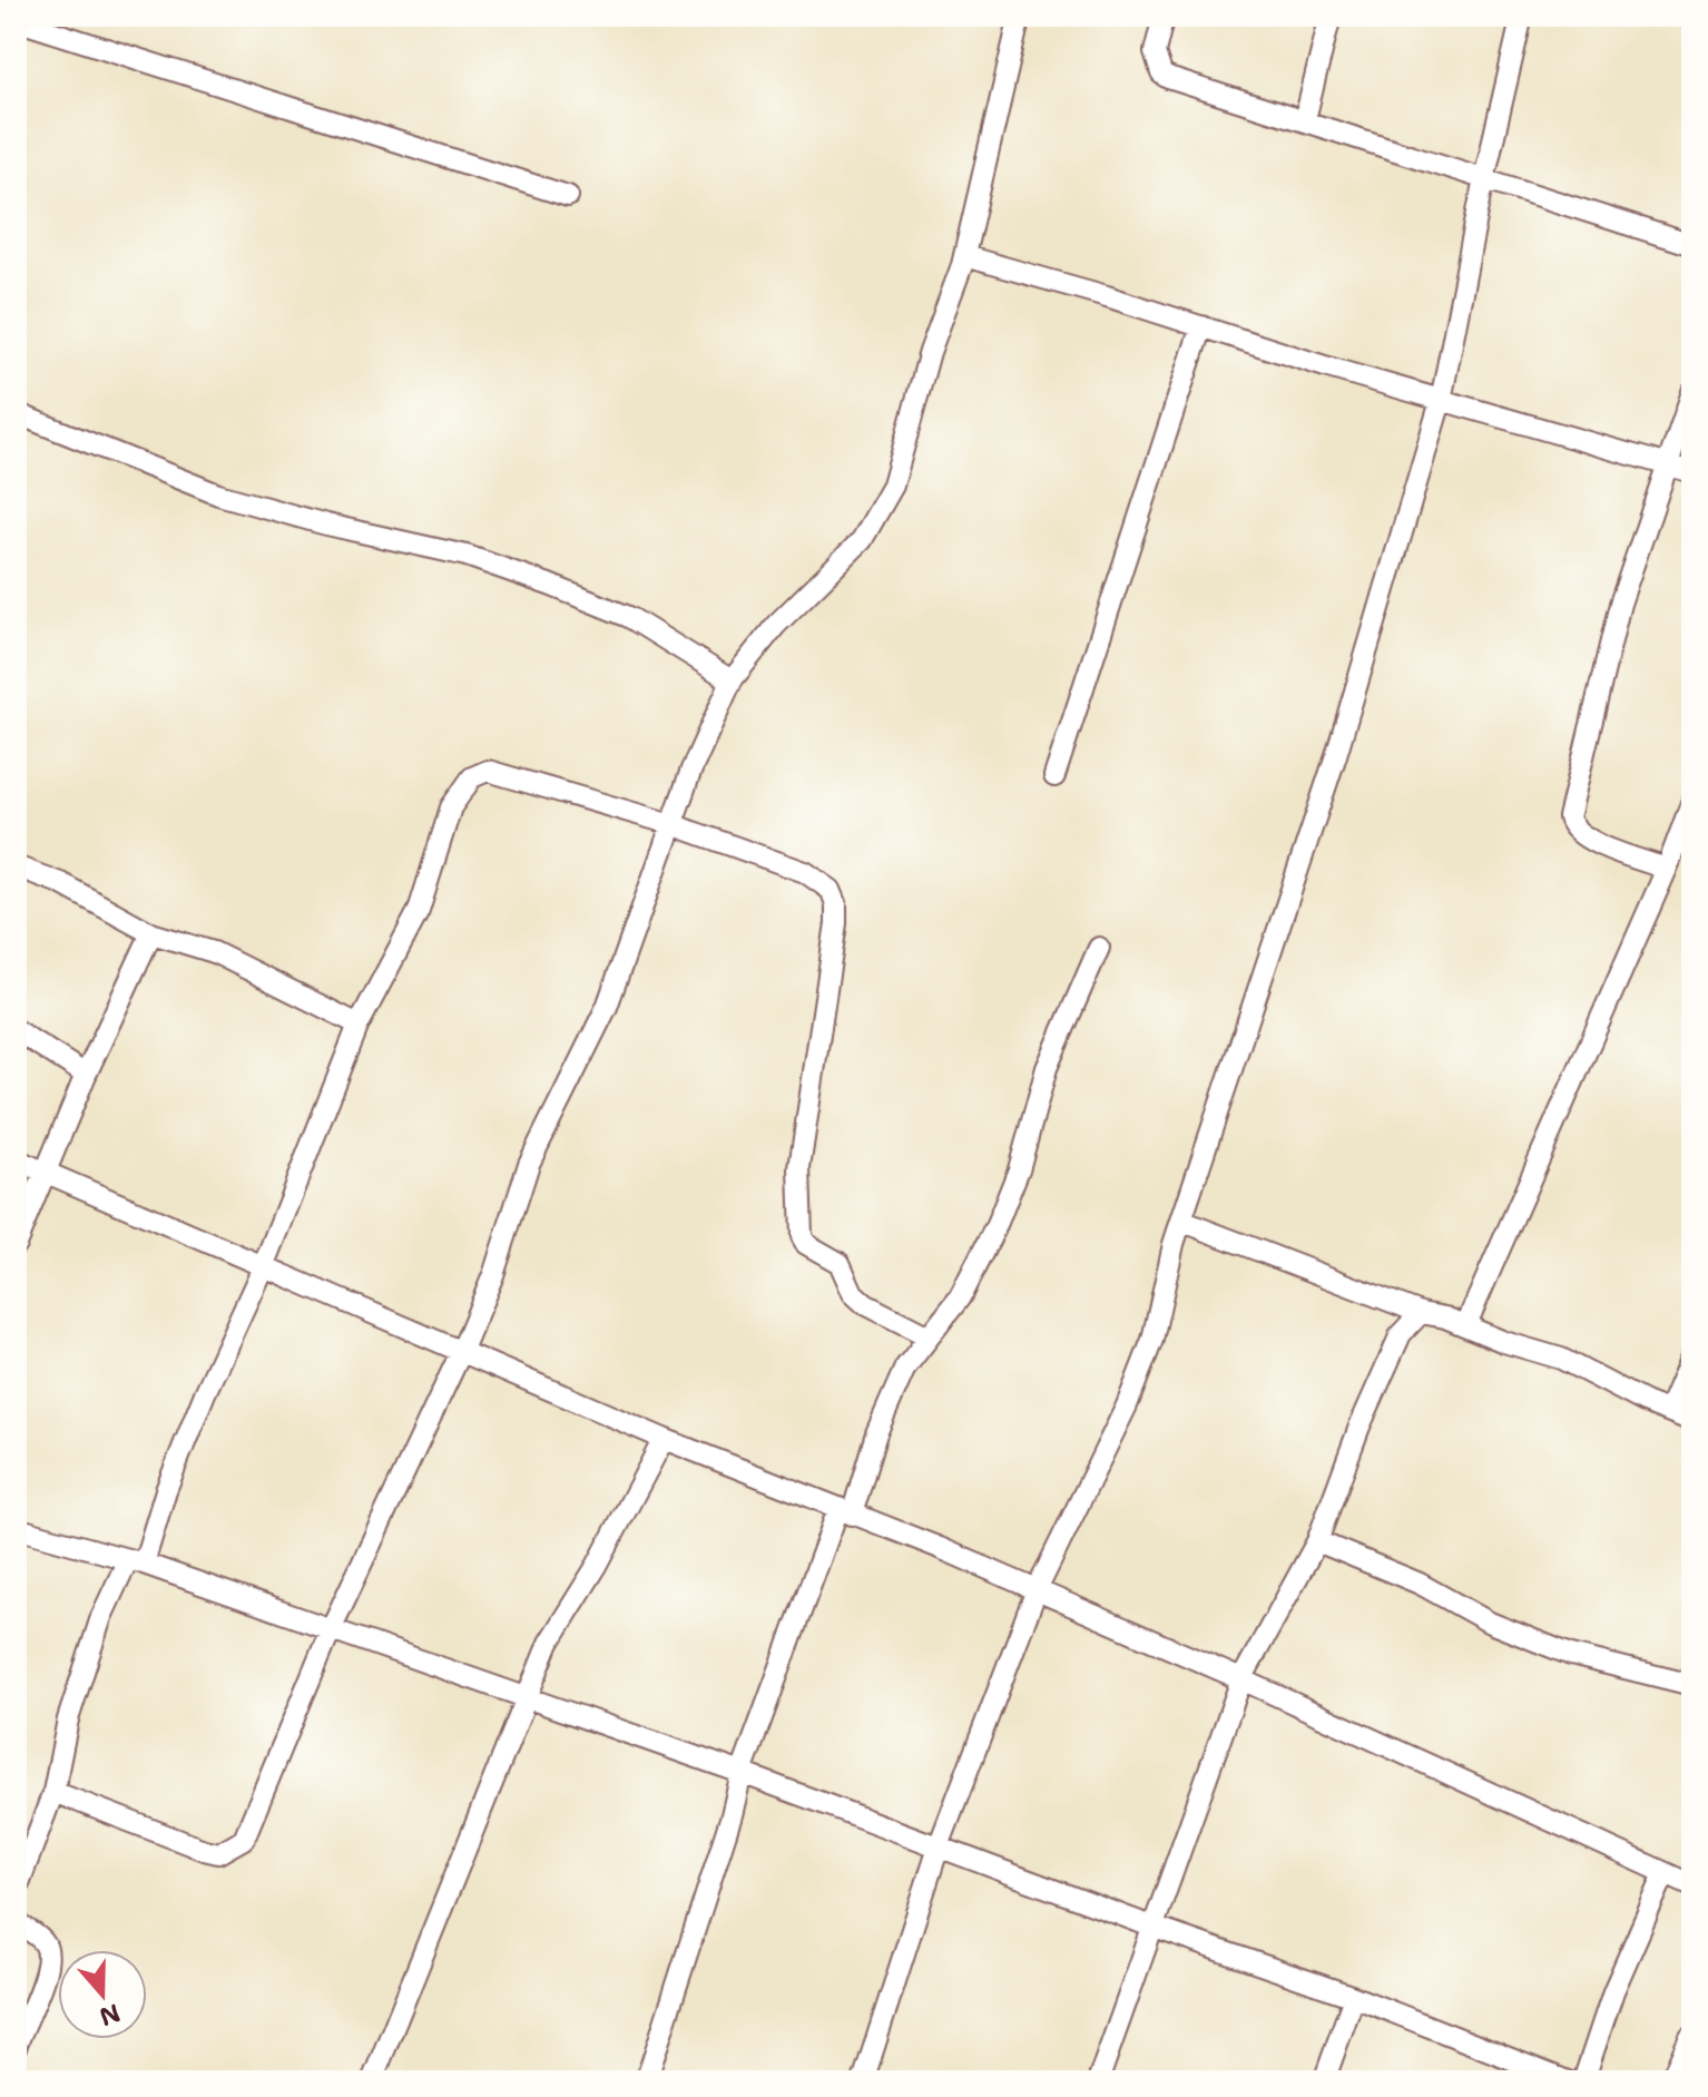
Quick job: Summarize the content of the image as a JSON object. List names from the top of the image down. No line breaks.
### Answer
{"north":"bottom"}
